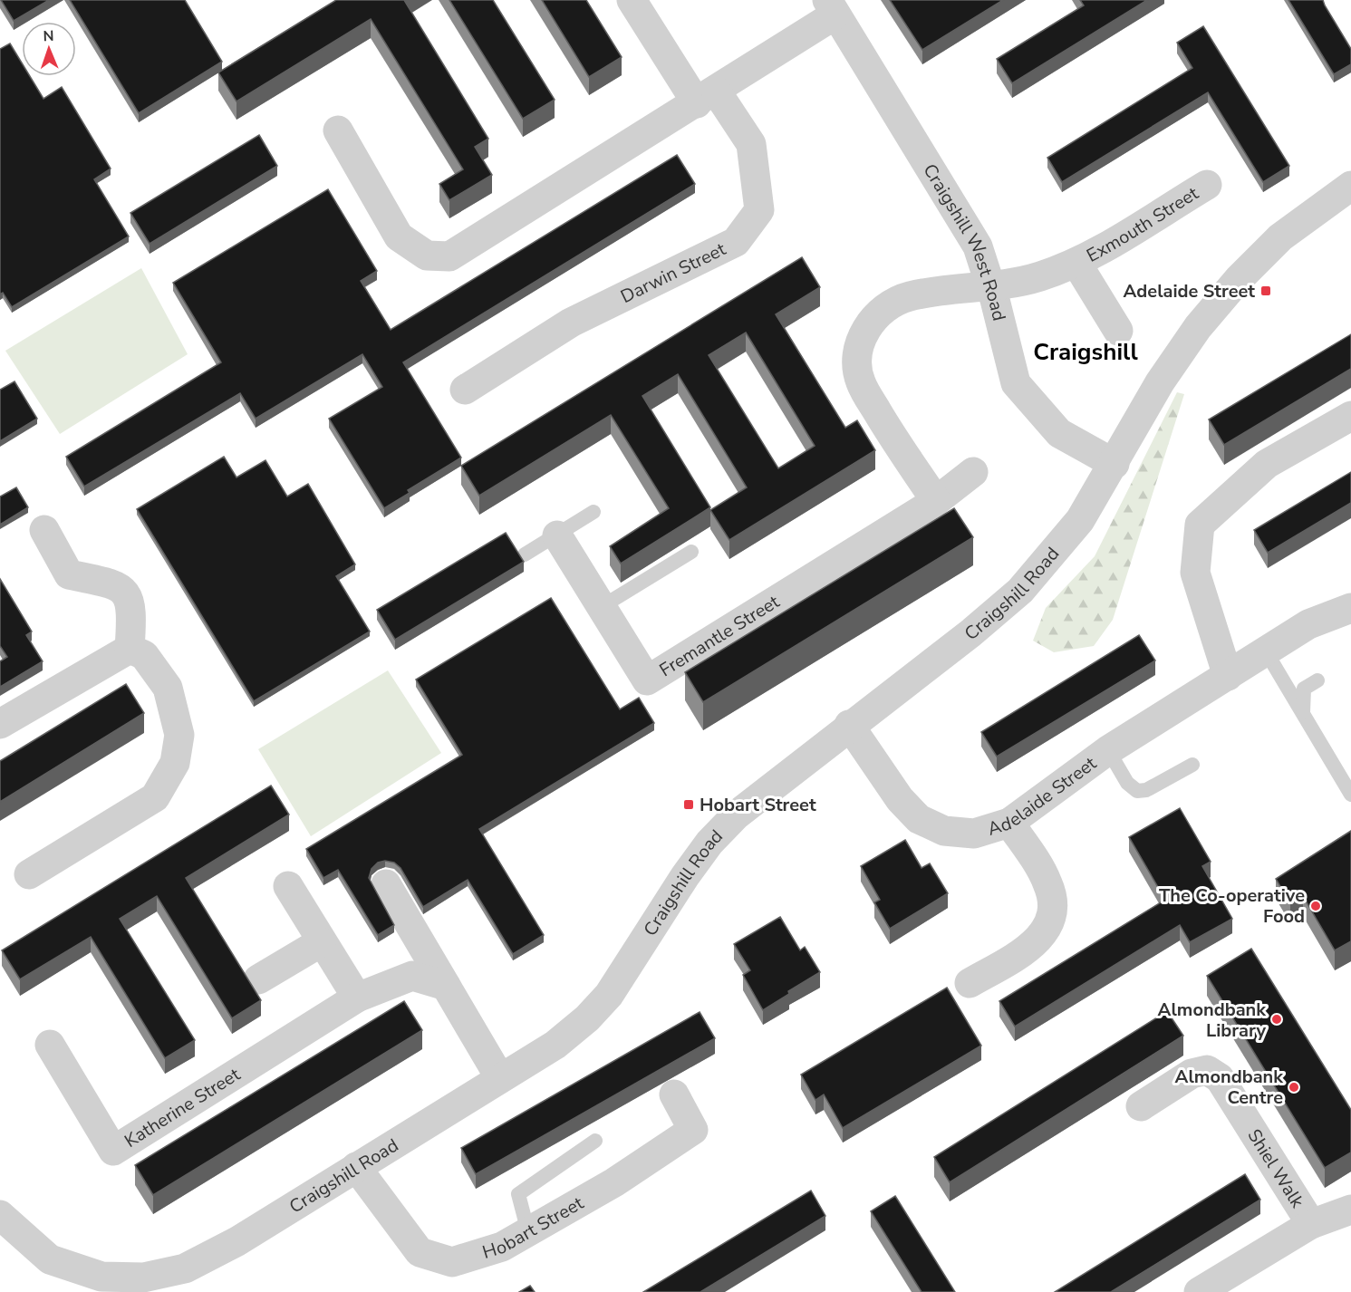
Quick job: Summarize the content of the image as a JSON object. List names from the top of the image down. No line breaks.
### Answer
{"streets":{"street":["Exmouth Street","Craigshill West Road","Darwin Street","Craigshill Road","Fremantle Street","Adelaide Street","Katherine Street","Shiel Walk","Hobart Street"]},"crossings":[["Exmouth Street","Craigshill West Road"],["Craigshill West Road","Craigshill Road"],["Craigshill Road","Adelaide Street"],["Craigshill Road","Hobart Street"]],"districts":["Craigshill"],"places":{"transit":["Adelaide Street","Hobart Street"],"other":["The Co-operative Food","Almondbank Library","Almondbank Centre"]},"north":"top"}
